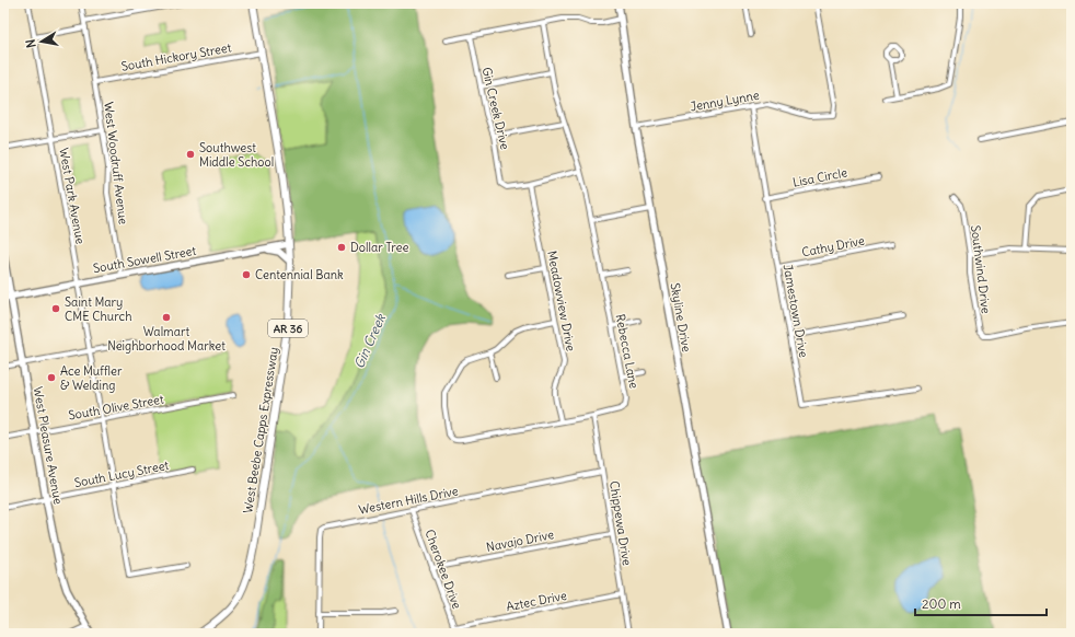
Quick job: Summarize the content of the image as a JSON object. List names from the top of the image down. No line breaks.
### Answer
{"streets":{"main road":["AR 36","West Beebe Capps Expressway"],"street":["South Hickory Street","Jenny Lynne","Gin Creek Drive","West Woodruff Avenue","Lisa Circle","West Park Avenue","Cathy Drive","South Sowell Street","Southwind Drive","Meadowview Drive","Jamestown Drive","Skyline Drive","Rebecca Lane","South Olive Street","West Pleasure Avenue","South Lucy Street","Western Hills Drive","Chippewa Drive","Navajo Drive","Cherokee Drive","Aztec Drive"]},"crossings":[["South Hickory Street","West Woodruff Avenue"],["South Hickory Street","West Beebe Capps Expressway"],["Jenny Lynne","Jamestown Drive"],["Jenny Lynne","Skyline Drive"],["Gin Creek Drive","Meadowview Drive"],["West Woodruff Avenue","South Sowell Street"],["Lisa Circle","Jamestown Drive"],["West Park Avenue","South Sowell Street"],["West Park Avenue","South Olive Street"],["West Park Avenue","South Lucy Street"],["Cathy Drive","Jamestown Drive"],["South Sowell Street","West Beebe Capps Expressway"],["South Sowell Street","West Pleasure Avenue"],["Meadowview Drive","Rebecca Lane"],["Rebecca Lane","Chippewa Drive"],["South Olive Street","West Pleasure Avenue"],["West Pleasure Avenue","South Lucy Street"],["Western Hills Drive","Chippewa Drive"],["Western Hills Drive","Cherokee Drive"],["Chippewa Drive","Navajo Drive"],["Chippewa Drive","Aztec Drive"],["Navajo Drive","Cherokee Drive"],["Cherokee Drive","Aztec Drive"]],"water":["Gin Creek"],"places":["Southwest Middle School","Dollar Tree","Centennial Bank","Saint Mary CME Church","Walmart Neighborhood Market","Ace Muffler & Welding"],"scale_bar":"200 m","north":"left"}
